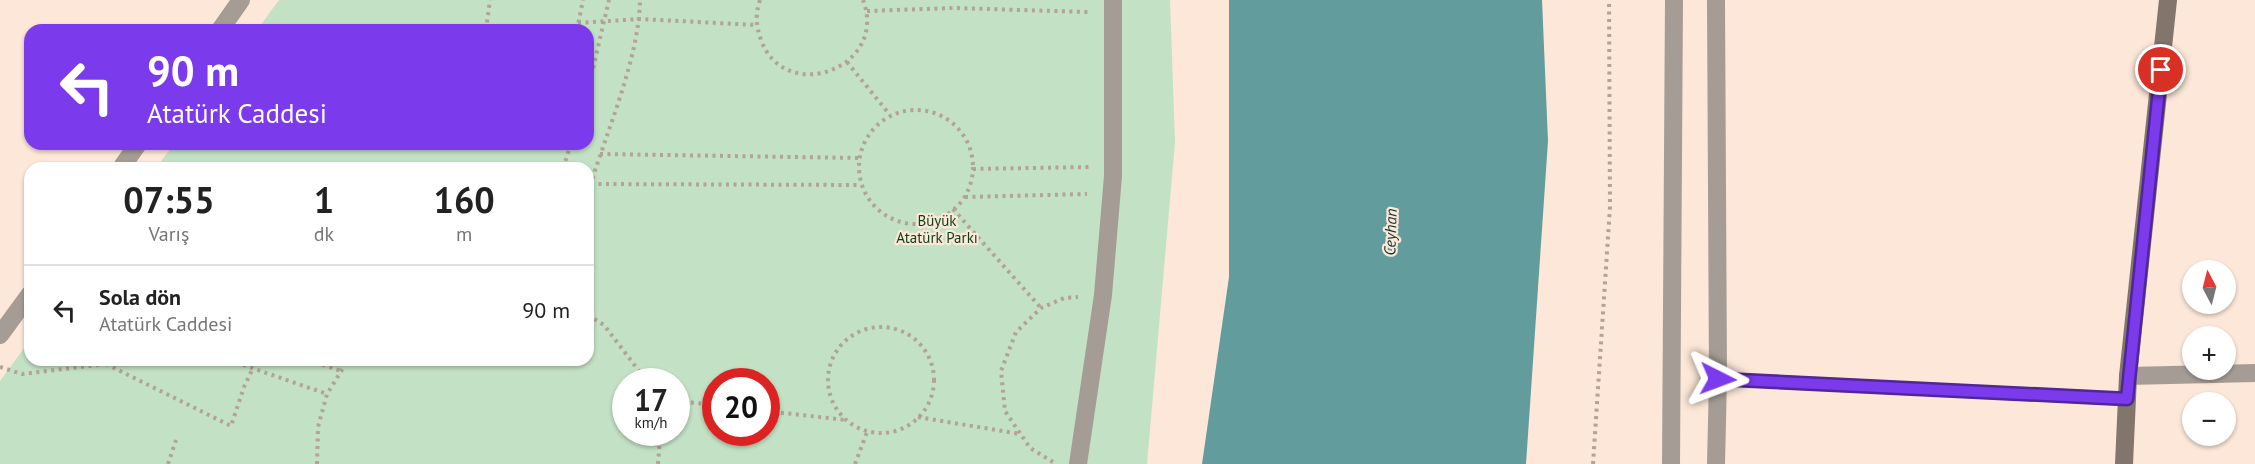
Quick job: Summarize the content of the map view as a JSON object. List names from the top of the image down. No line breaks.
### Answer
{"water":["Ceyhan"],"parks":["Büyük Atatürk Parkı"],"north":"top","page":{"turn":["90 m","Atatürk Caddesi"],"eta":["07:55","Varış","1","dk","160","m"],"map_buttons":["+","−"],"list":[{"name":"Sola dön","note":"Atatürk Caddesi","value":"90 m"}],"speed":"17 km/h","limit":"20"}}
